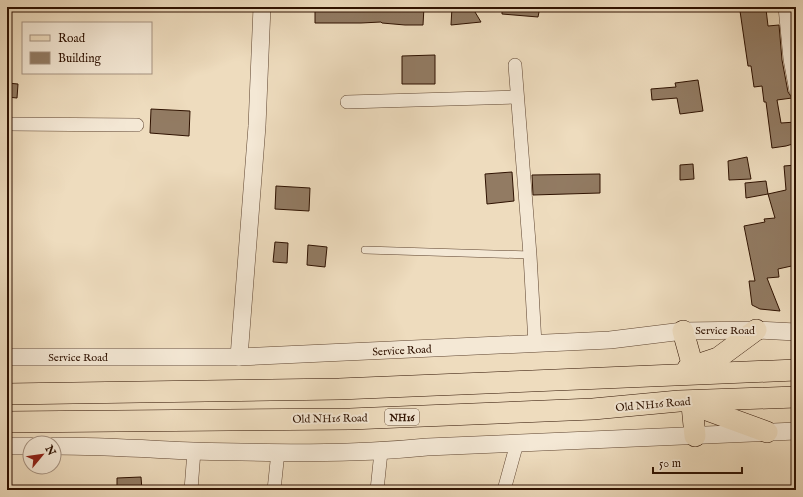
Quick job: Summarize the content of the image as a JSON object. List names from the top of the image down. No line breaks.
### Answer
{"streets":{"main road":["Old NH16 Road","NH16"],"street":["Service Road"]},"legend":["Road","Building"],"scale_bar":"50 m","north":"top right"}
